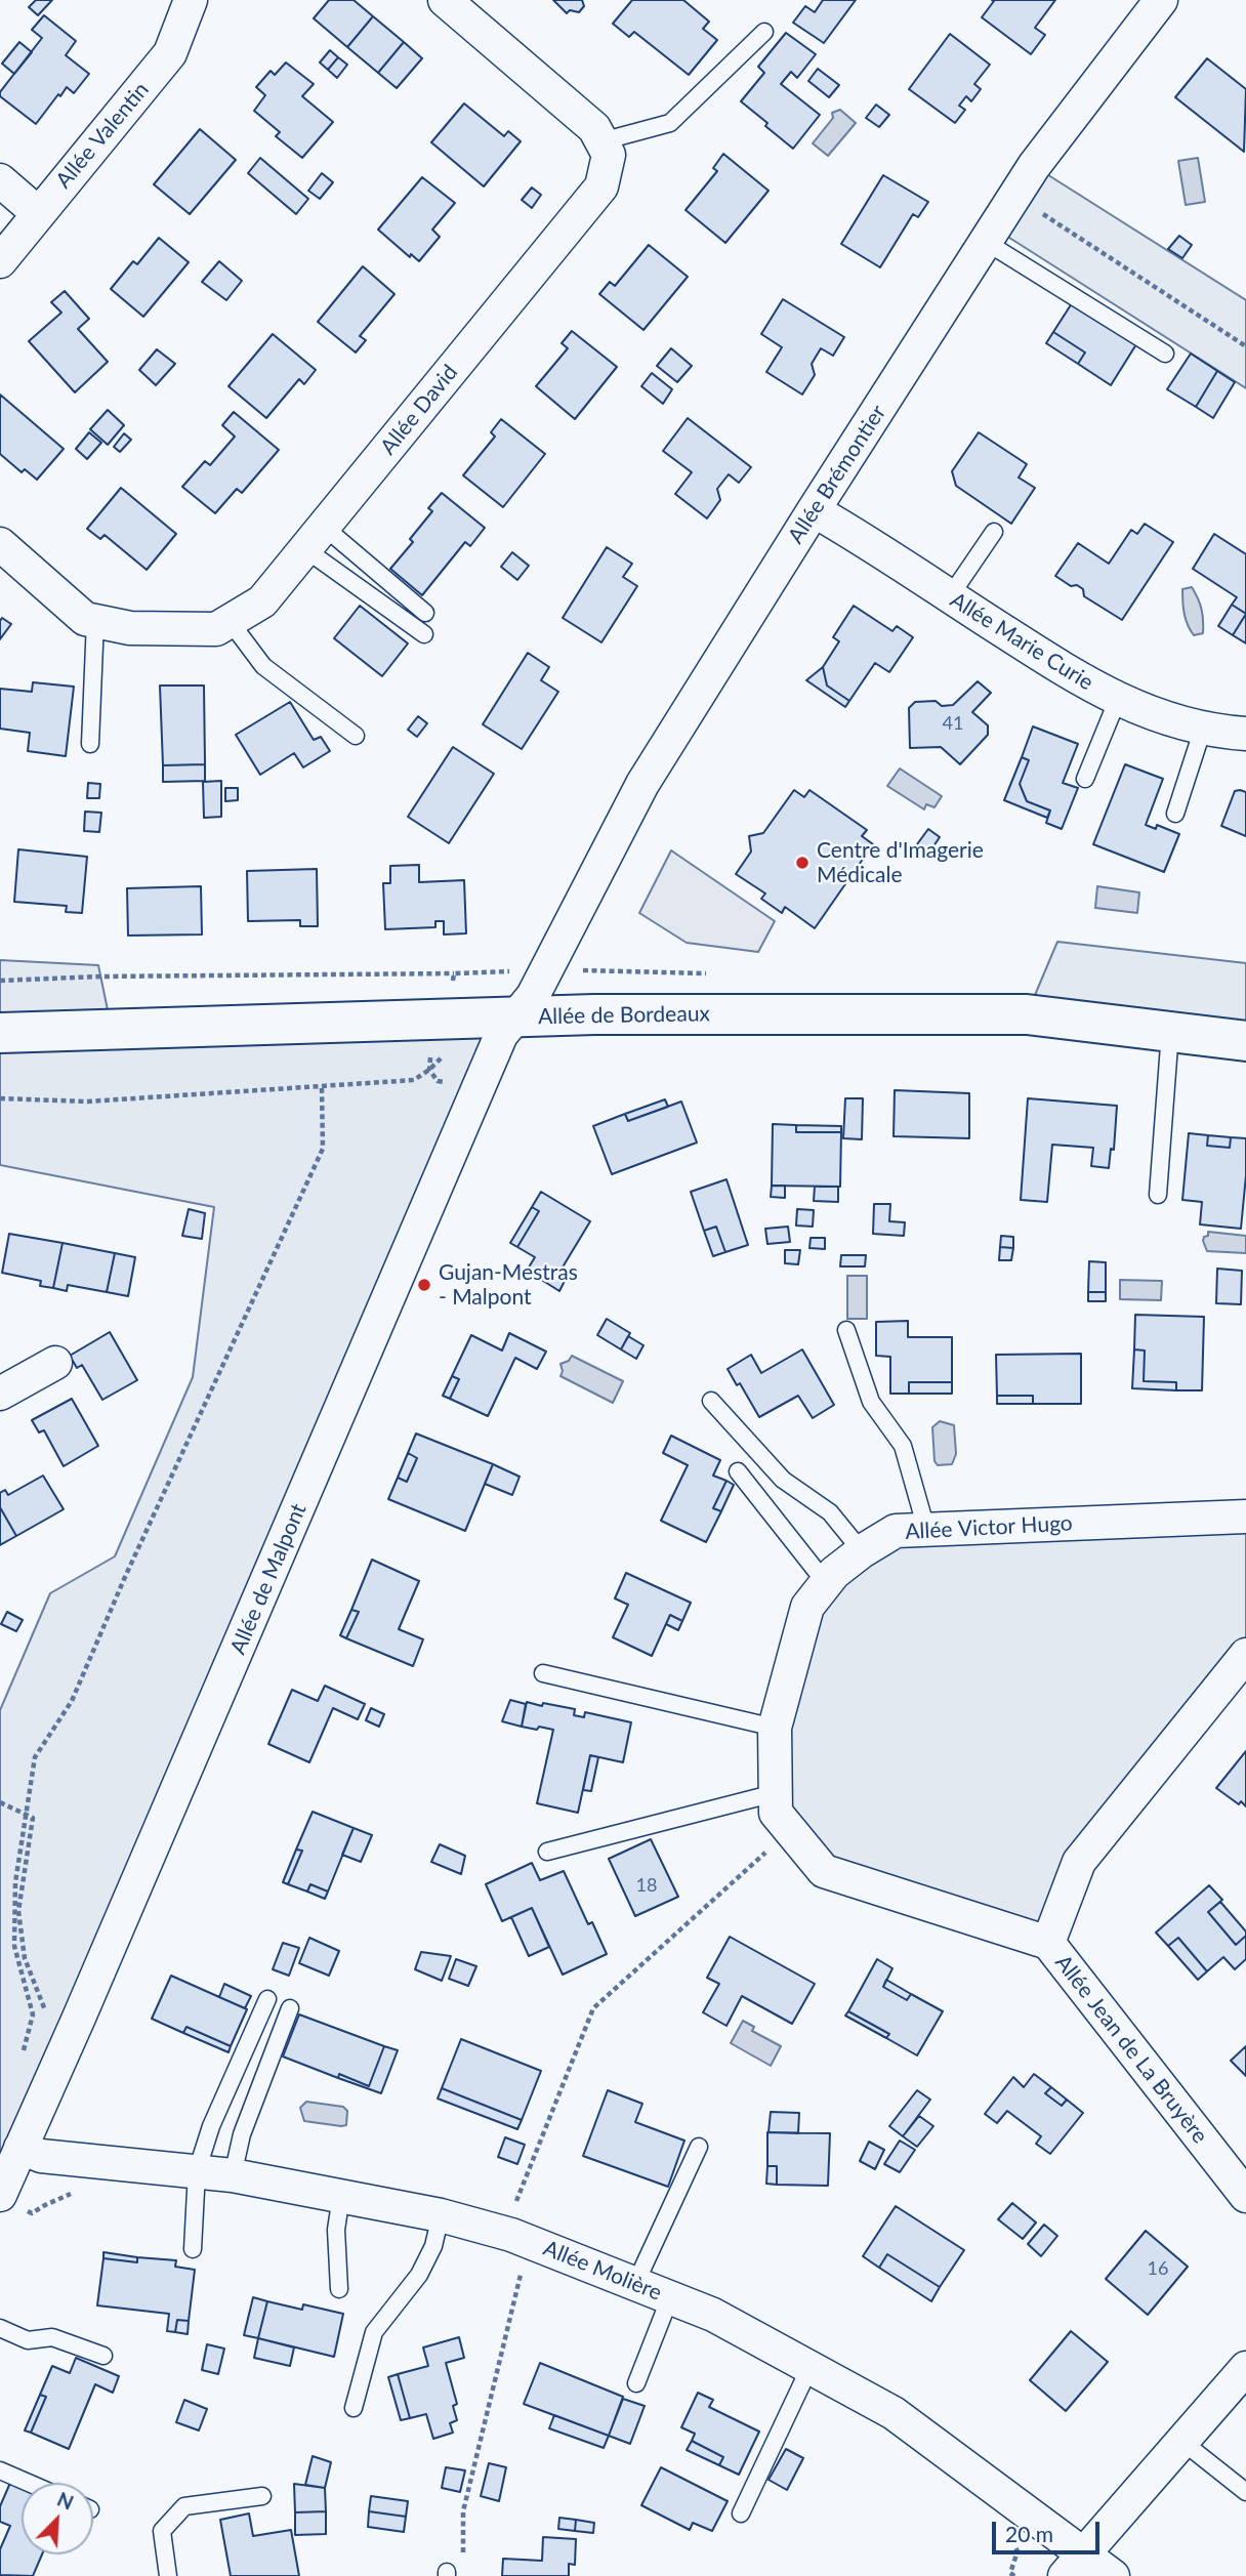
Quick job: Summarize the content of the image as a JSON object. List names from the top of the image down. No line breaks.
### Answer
{"streets":{"main road":["Allée de Bordeaux"],"street":["Allée Valentin","Allée David","Allée Brémontier","Allée Marie Curie","Allée Victor Hugo","Allée de Malpont","Allée Jean de La Bruyère","Allée Molière"]},"crossings":[["Allée Brémontier","Allée Marie Curie"],["Allée Brémontier","Allée de Malpont"],["Allée de Bordeaux","Allée de Malpont"],["Allée Victor Hugo","Allée Jean de La Bruyère"],["Allée de Malpont","Allée Molière"]],"places":["Centre d'Imagerie Médicale","Gujan-Mestras - Malpont"],"house_numbers":["41","18","16"],"scale_bar":"20 m","north":"top right"}
